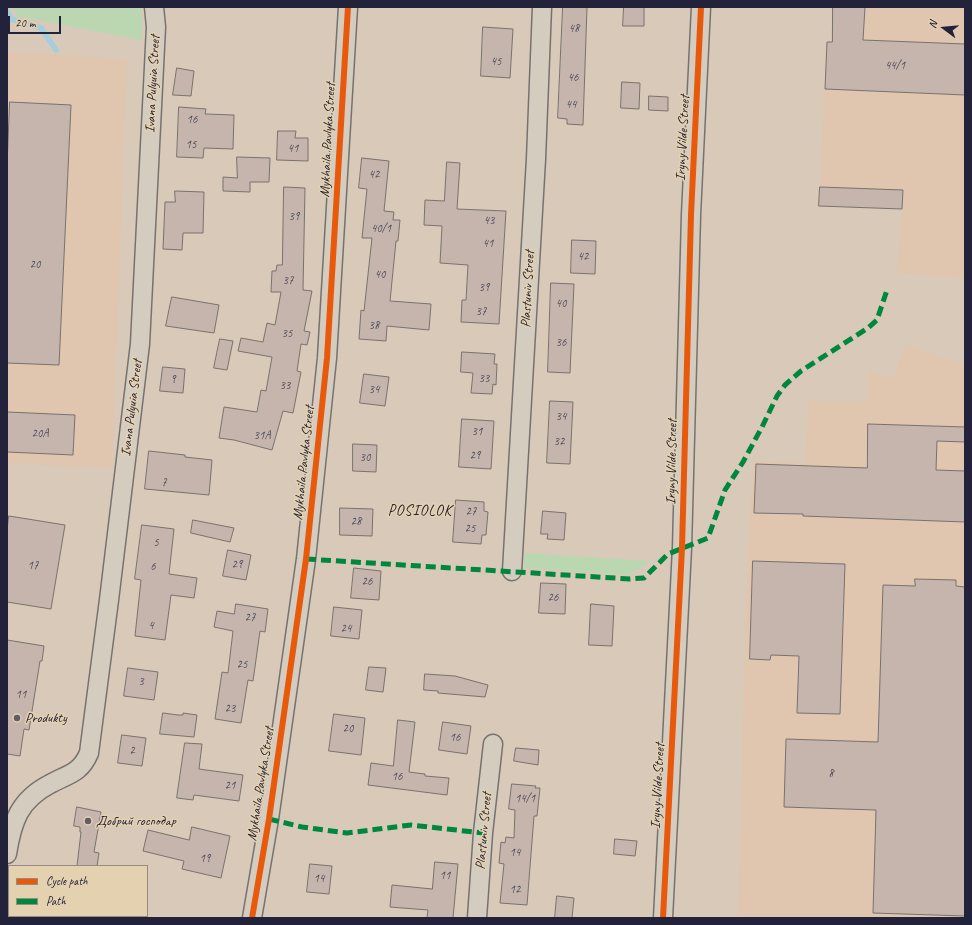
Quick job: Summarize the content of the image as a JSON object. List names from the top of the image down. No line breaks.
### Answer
{"streets":{"street":["Ivana Pulyuia Street","Iryny Vilde Street","Mykhaila Pavlyka Street","Plastuniv Street"]},"districts":["POSIOLOK"],"places":["Produkty","Добрий господар"],"house_numbers":["48","45","44/1","46","44","16","15","41","42","39","43","40/1","41","42","20","40","37","39","40","37","38","35","36","33","9","33","34","34","31","20А","31А","32","29","30","7","27","28","25","5","29","17","6","26","26","27","4","24","25","3","11","23","20","16","2","8","16","21","14/1","14","19","11","14","12"],"legend":["Cycle path","Path"],"scale_bar":"20 m","north":"left"}
